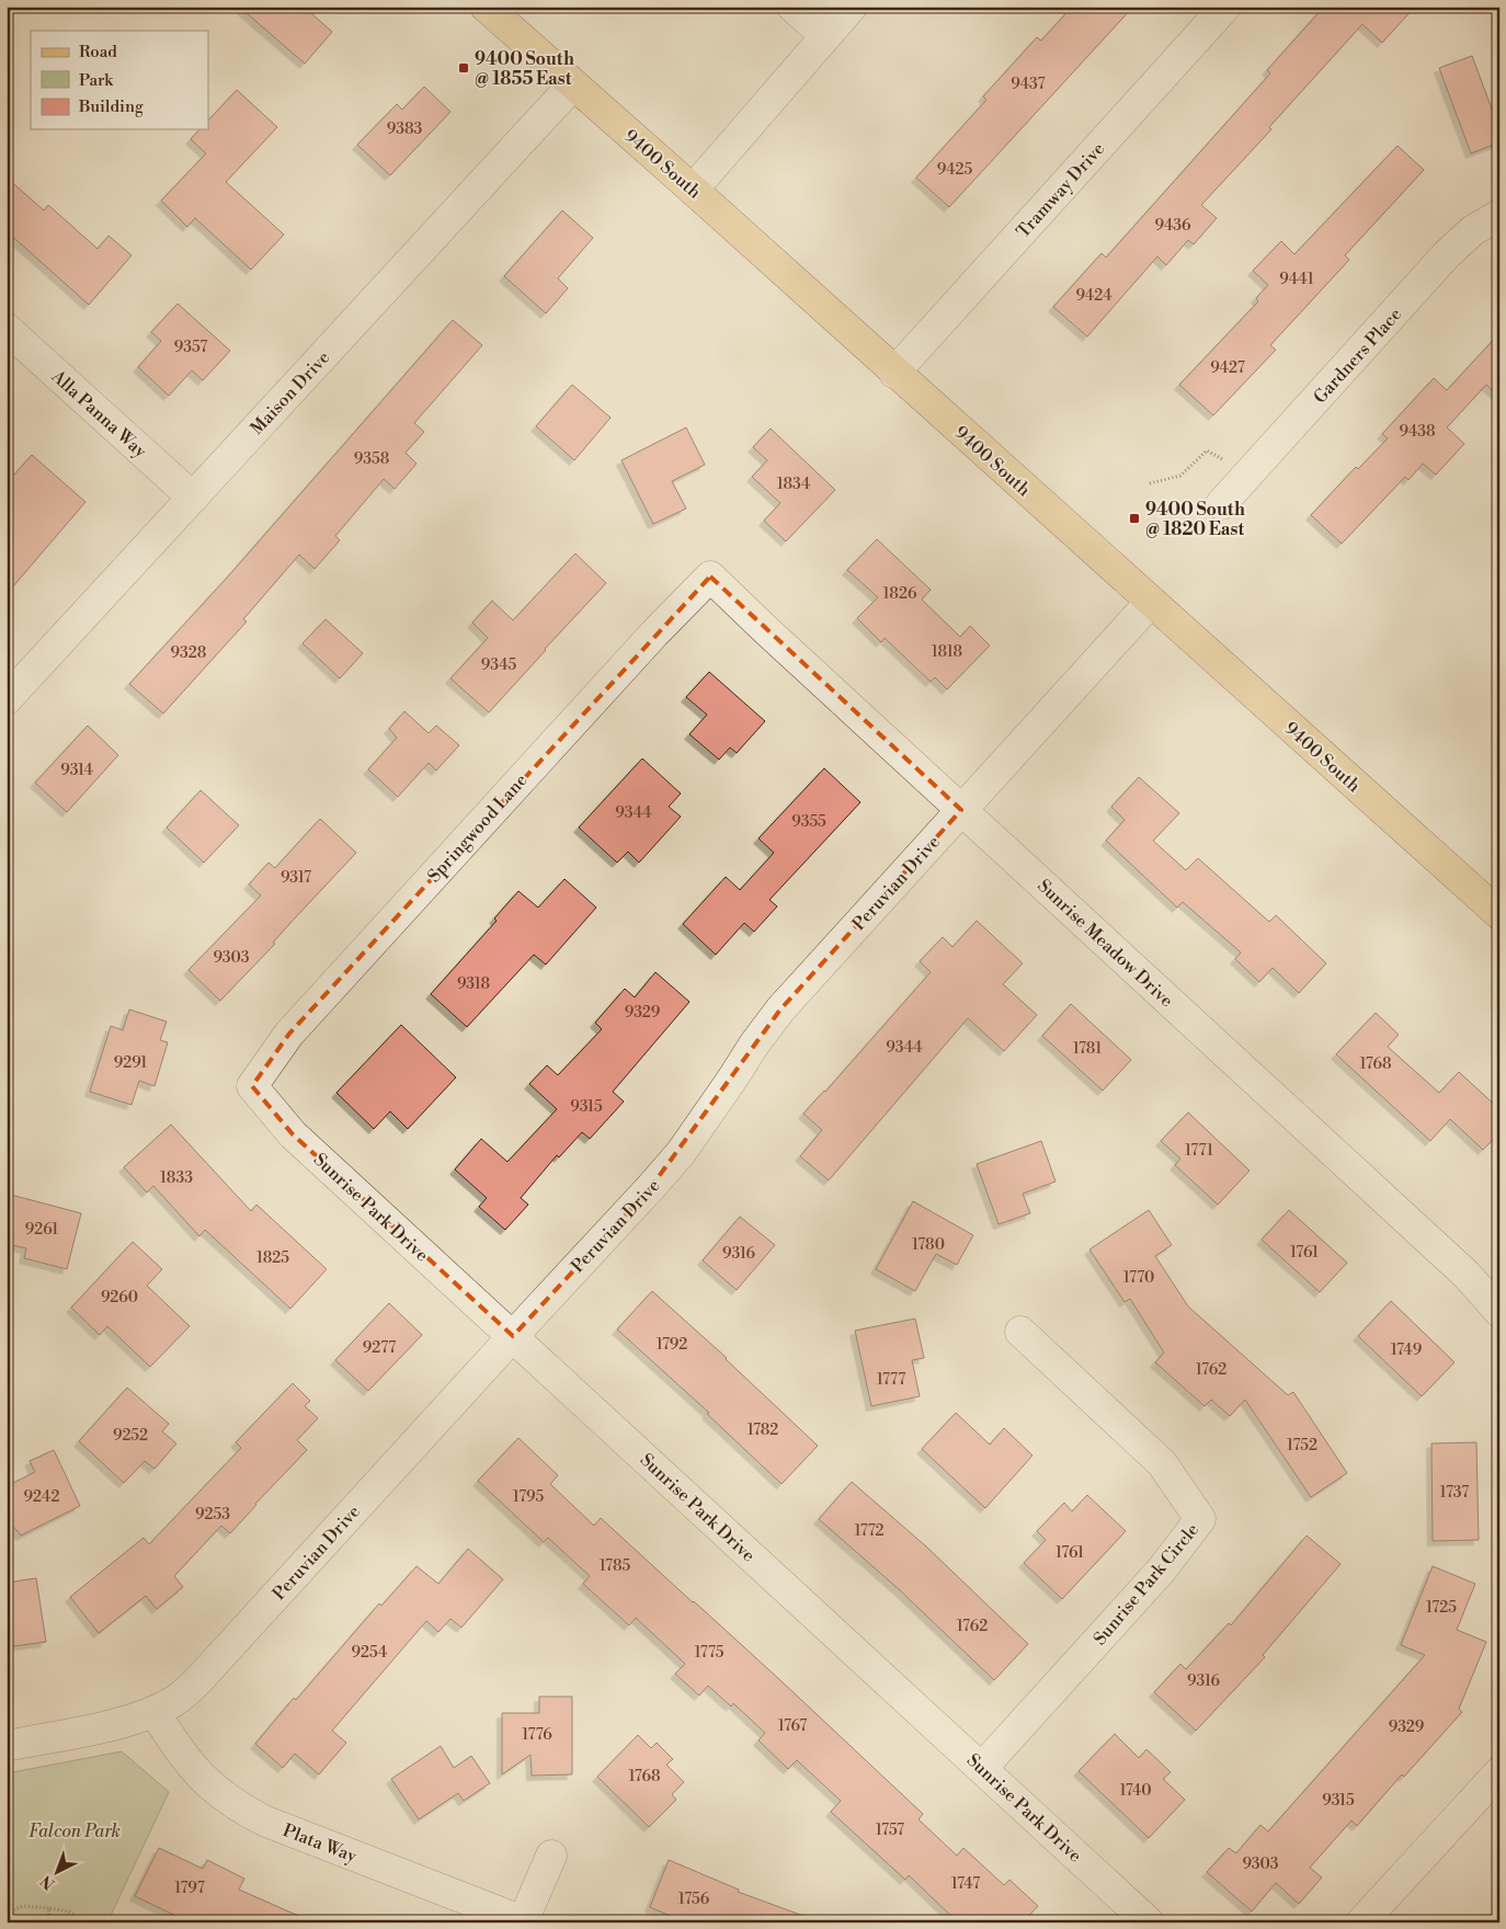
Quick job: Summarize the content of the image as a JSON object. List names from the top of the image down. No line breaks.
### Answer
{"streets":{"main road":["9400 South"],"street":["Tramway Drive","Gardners Place","Maison Drive","Alla Panna Way","Springwood Lane","Peruvian Drive","Sunrise Meadow Drive","Sunrise Park Drive","Sunrise Park Circle","Plata Way"]},"crossings":[["9400 South","Tramway Drive"],["9400 South","Maison Drive"],["9400 South","Peruvian Drive"],["Maison Drive","Alla Panna Way"],["Springwood Lane","Sunrise Meadow Drive"],["Springwood Lane","Sunrise Park Drive"],["Peruvian Drive","Sunrise Meadow Drive"],["Peruvian Drive","Sunrise Park Drive"],["Peruvian Drive","Plata Way"],["Sunrise Park Drive","Sunrise Park Circle"]],"parks":["Falcon Park"],"places":{"transit":["9400 South @ 1855 East","9400 South @ 1820 East"]},"house_numbers":["9437","9383","9425","9436","9441","9424","9357","9427","9438","9358","1834","1826","1818","9328","9345","9314","9344","9355","9317","9303","9318","9329","9344","1781","9291","1768","9315","1771","1833","9261","1780","1761","9316","1825","1770","9260","1792","9277","1749","1762","1777","1782","9252","1752","1737","9242","1795","9253","1772","1761","1785","1725","1762","9254","1775","9316","1767","9329","1776","1768","1740","9315","1757","9303","1747","1797","1756"],"legend":["Road","Park","Building"],"north":"bottom left"}
